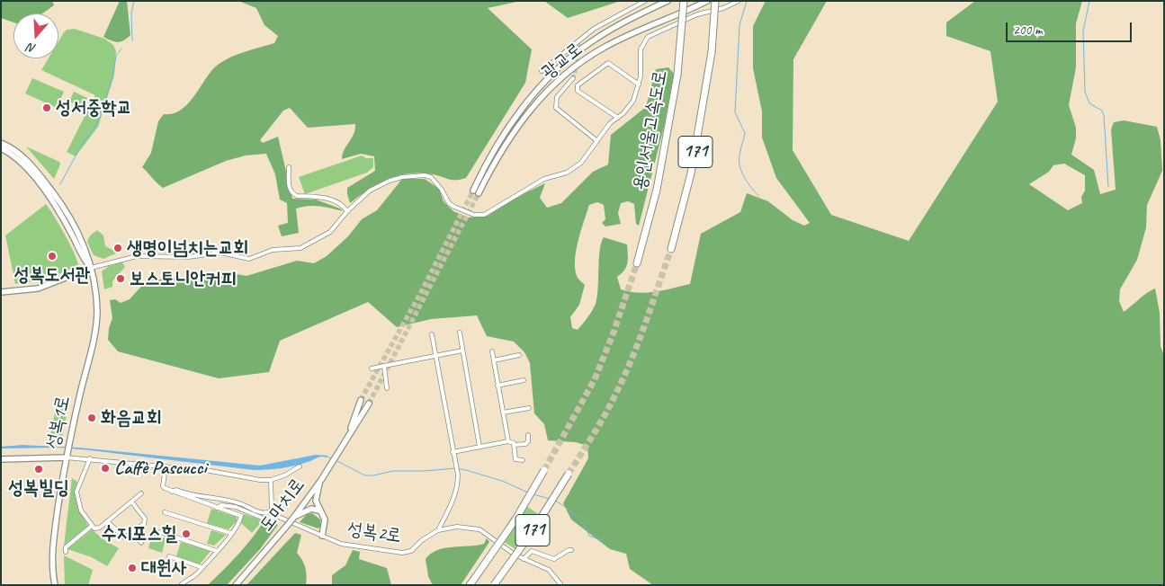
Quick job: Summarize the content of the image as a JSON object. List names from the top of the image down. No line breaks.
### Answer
{"streets":{"highway":["용인서울고속도로","171"],"main road":["광교로","성복1로","도마치로"],"street":["성복2로"]},"places":["성서중학교","생명이넘치는교회","성복도서관","보스토니안커피","화음교회","Caffè Pascucci","성복빌딩","수지포스힐","대원사"],"scale_bar":"200 m","north":"bottom"}
